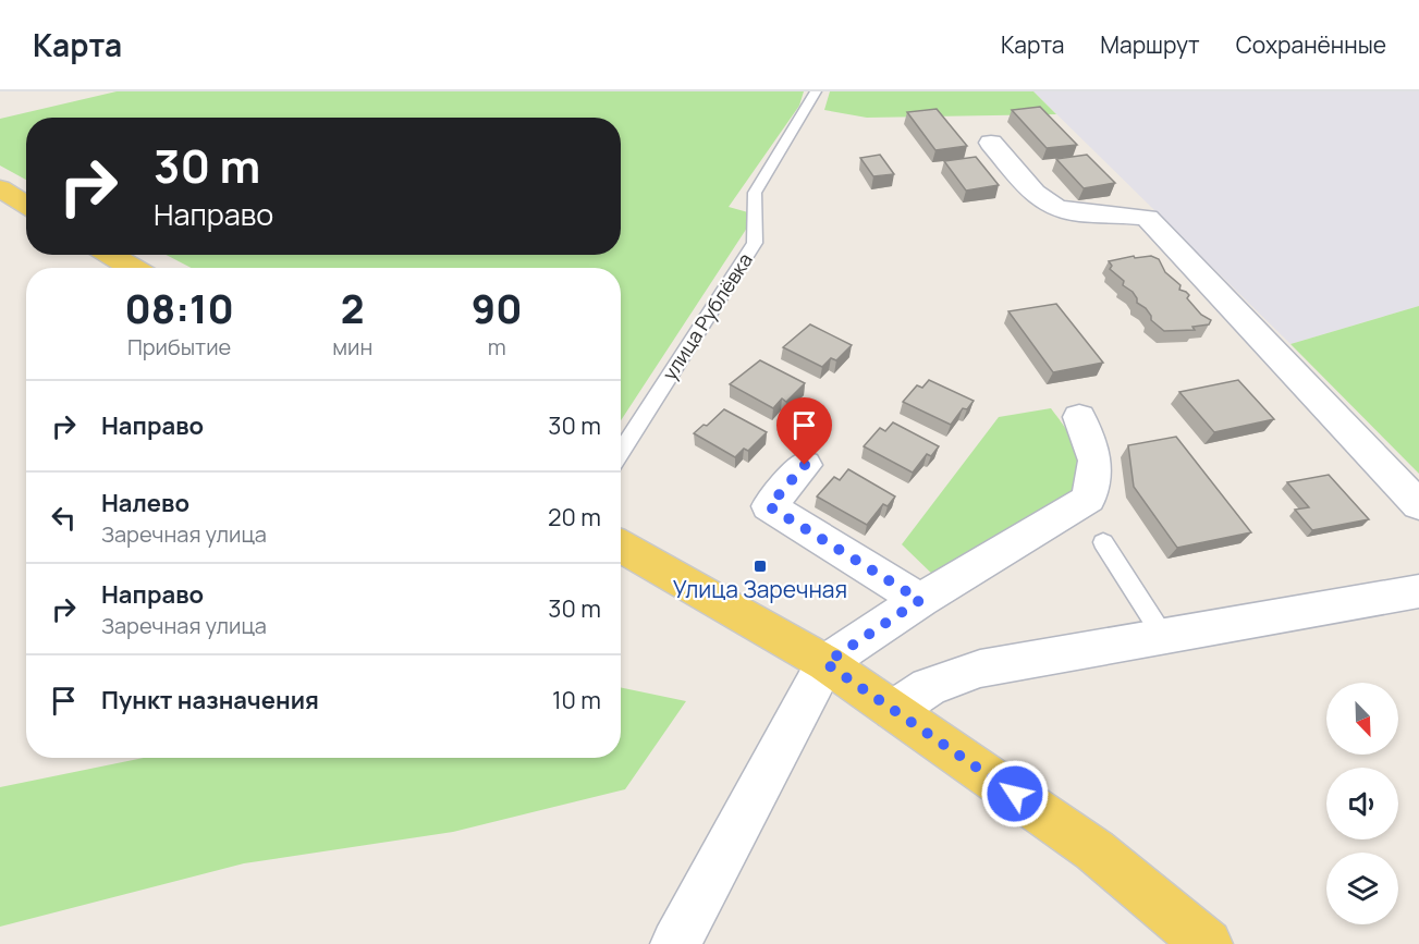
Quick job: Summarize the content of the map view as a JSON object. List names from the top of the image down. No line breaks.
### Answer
{"streets":{"lane":["улица Рублёвка"]},"places":{"transit":["Улица Заречная"]},"north":"bottom right","page":{"header":"Карта","nav":["Карта","Маршрут","Сохранённые"],"turn":["30 m","Направо"],"eta":["08:10","Прибытие","2","мин","90","m"],"list":[{"name":"Направо","value":"30 m"},{"name":"Налево","note":"Заречная улица","value":"20 m"},{"name":"Направо","note":"Заречная улица","value":"30 m"},{"name":"Пункт назначения","value":"10 m"}]}}
